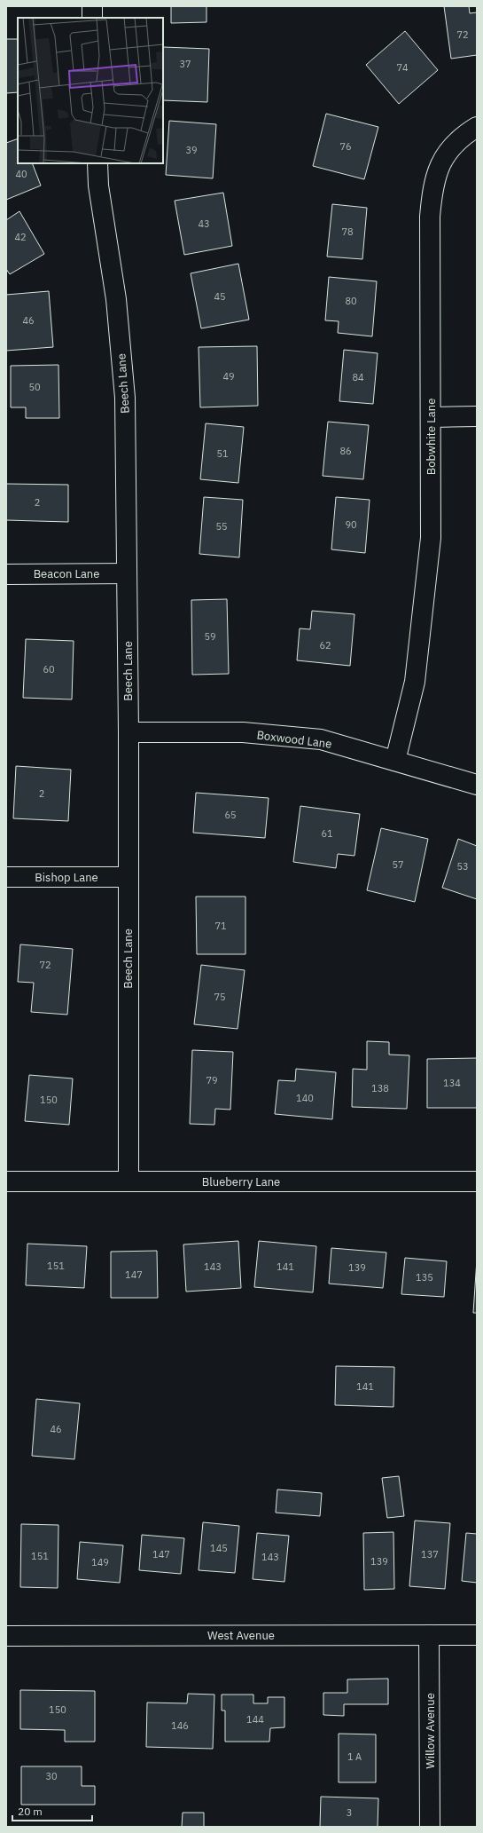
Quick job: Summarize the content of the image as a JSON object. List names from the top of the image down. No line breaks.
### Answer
{"streets":{"street":["Beech Lane","Bobwhite Lane","Beacon Lane","Boxwood Lane","Bishop Lane","Blueberry Lane","West Avenue","Willow Avenue"]},"crossings":[["Beech Lane","Beacon Lane"],["Beech Lane","Boxwood Lane"],["Beech Lane","Bishop Lane"],["Beech Lane","Blueberry Lane"],["Bobwhite Lane","Boxwood Lane"],["West Avenue","Willow Avenue"]],"house_numbers":["72","37","74","76","39","40","43","78","42","45","80","46","49","84","50","86","51","2","90","55","59","62","60","2","65","61","57","53","71","72","75","79","134","138","140","150","151","143","141","139","147","135","141","46","145","147","137","151","143","139","149","150","144","146","1 A","30","3"],"scale_bar":"20 m"}
